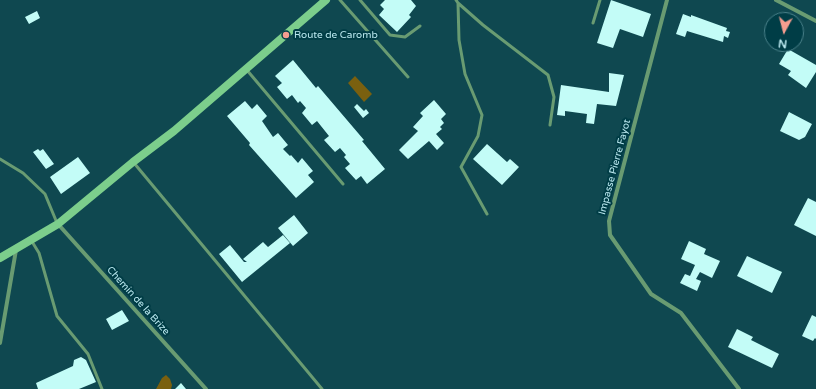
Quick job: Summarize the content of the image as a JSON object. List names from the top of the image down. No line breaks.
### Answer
{"streets":{"street":["Impasse Pierre Fayot","Chemin de la Brize"]},"places":["Route de Caromb"],"north":"bottom"}
